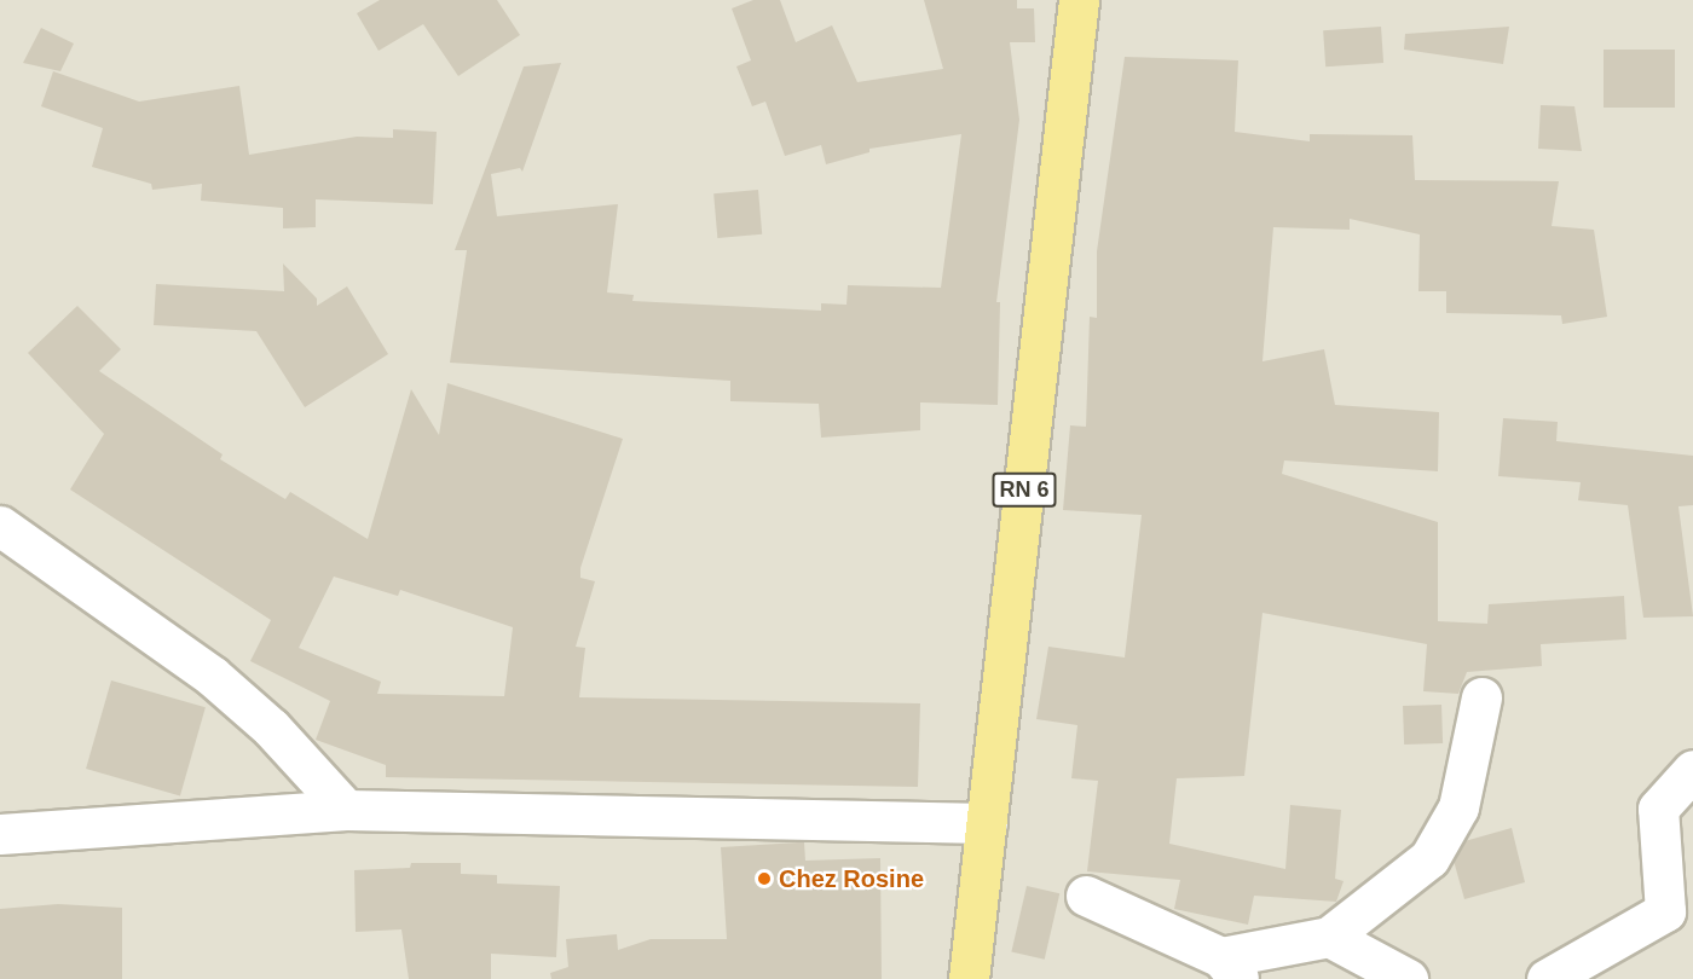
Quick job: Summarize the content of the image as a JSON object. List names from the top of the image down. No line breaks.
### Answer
{"streets":{"main road":["RN 6"]},"places":["Chez Rosine"]}
